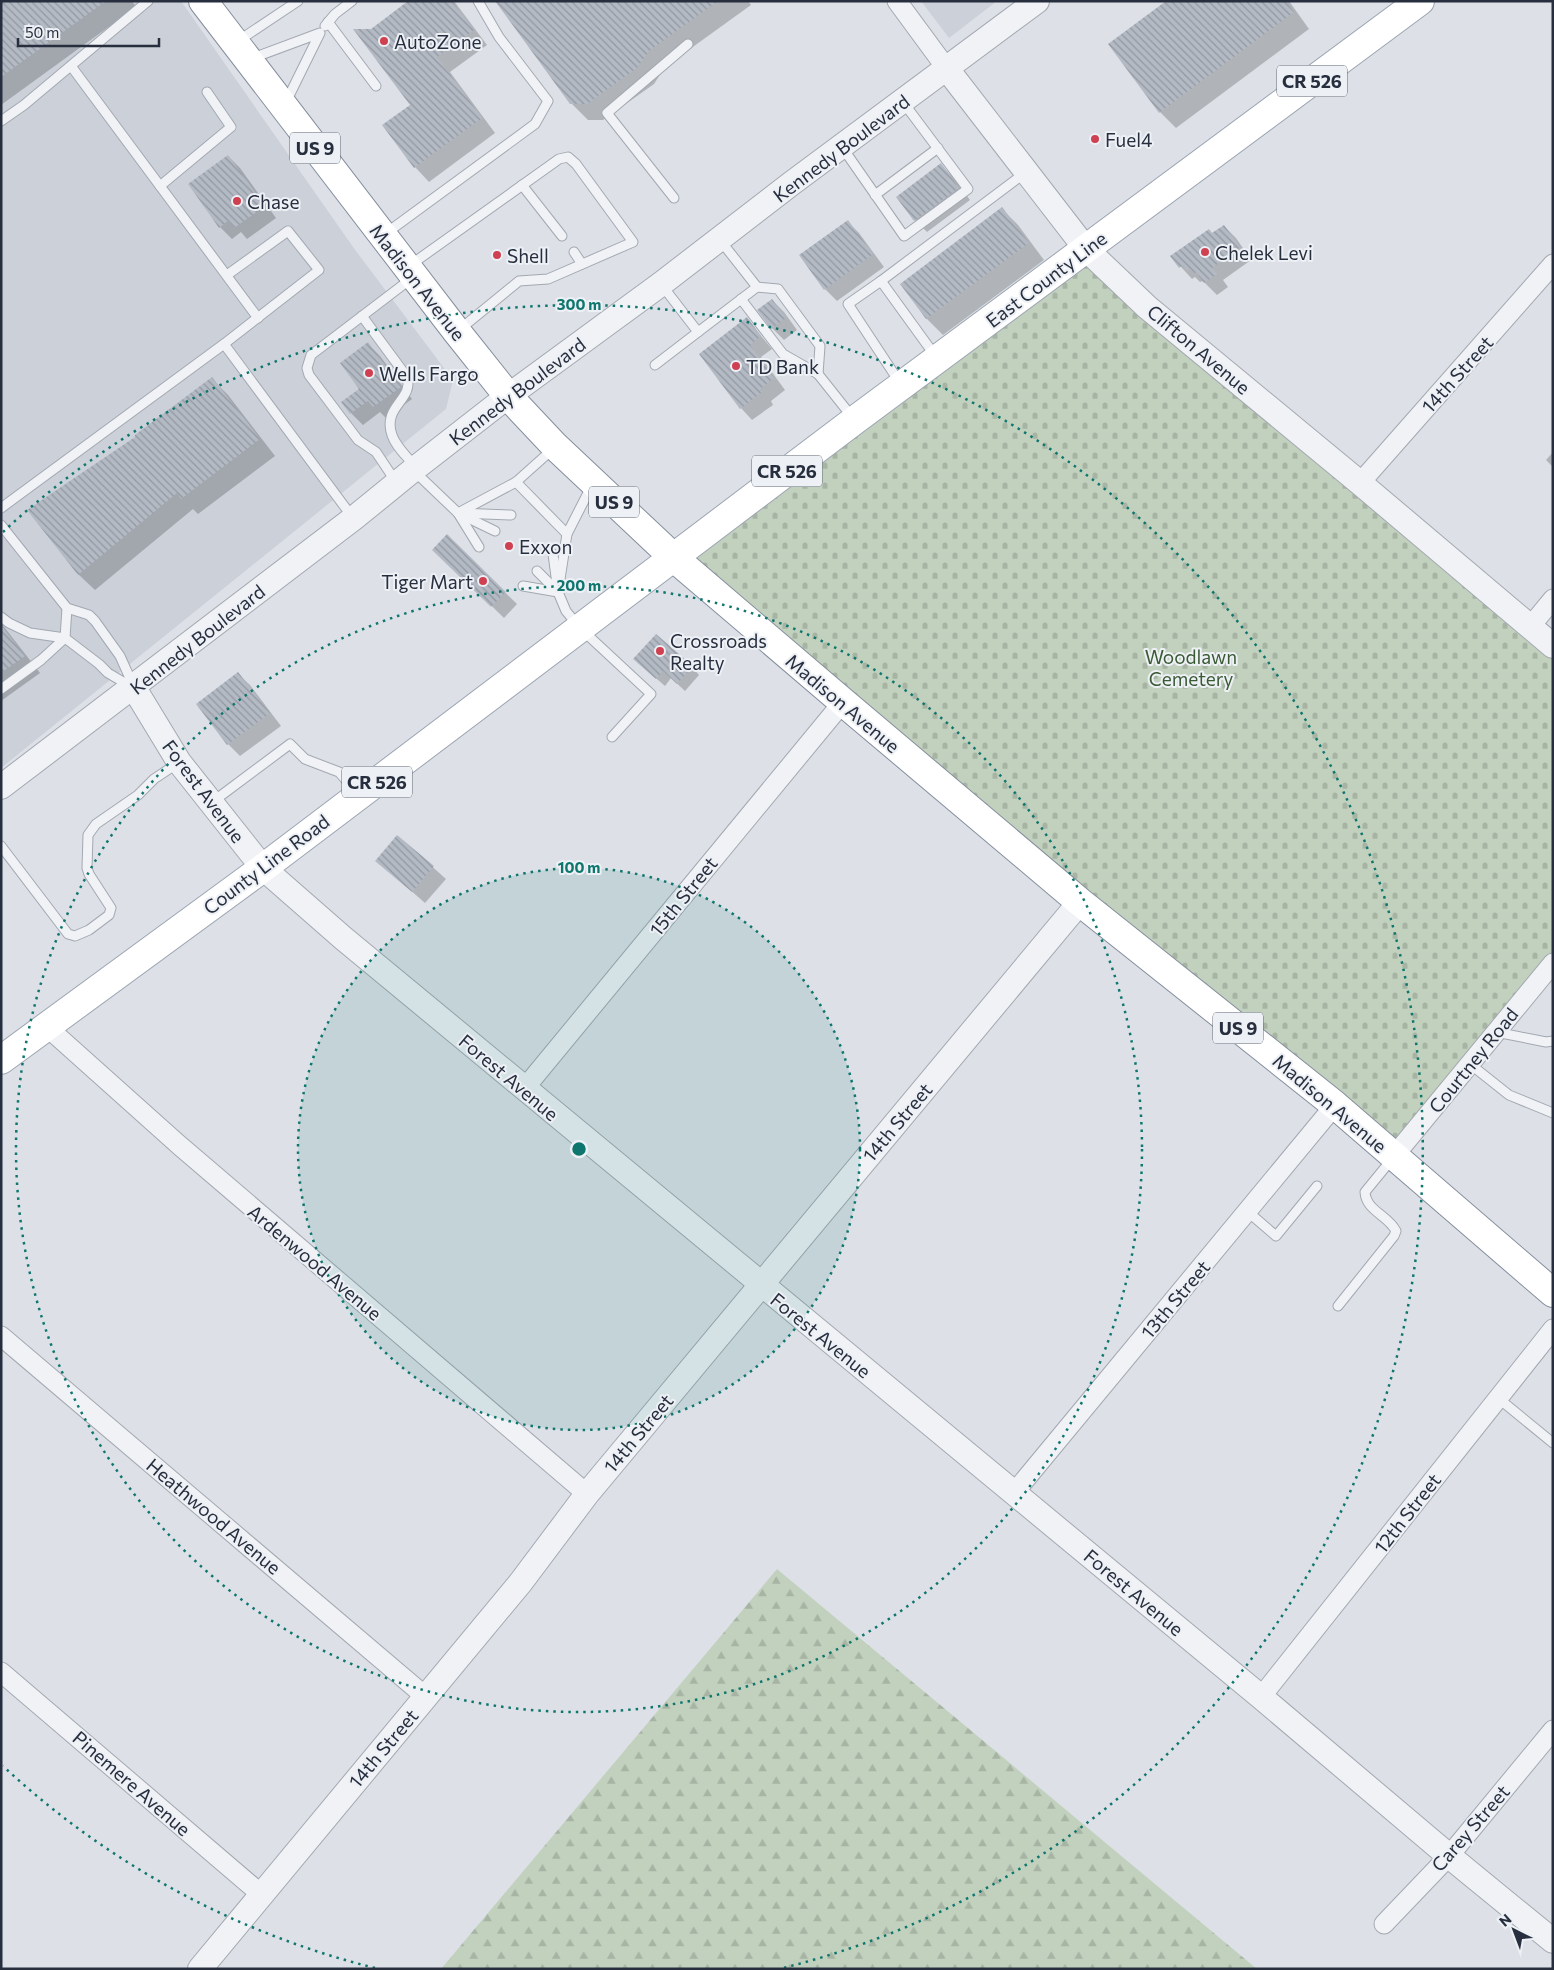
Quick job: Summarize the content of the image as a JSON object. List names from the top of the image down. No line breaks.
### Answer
{"streets":{"main road":["CR 526","US 9","East County Line","Madison Avenue","County Line Road"],"street":["Kennedy Boulevard","Clifton Avenue","14th Street","Forest Avenue","15th Street","Courtney Road","Ardenwood Avenue","13th Street","12th Street","Heathwood Avenue","Pinemere Avenue","Carey Street"]},"crossings":[["Kennedy Boulevard","Madison Avenue"],["Kennedy Boulevard","Clifton Avenue"],["Kennedy Boulevard","Forest Avenue"],["East County Line","Madison Avenue"],["East County Line","Clifton Avenue"],["East County Line","County Line Road"],["Madison Avenue","14th Street"],["Madison Avenue","County Line Road"],["Madison Avenue","15th Street"],["Madison Avenue","Courtney Road"],["Madison Avenue","13th Street"],["Clifton Avenue","14th Street"],["14th Street","Forest Avenue"],["14th Street","Ardenwood Avenue"],["14th Street","Heathwood Avenue"],["14th Street","Pinemere Avenue"],["Forest Avenue","County Line Road"],["Forest Avenue","15th Street"],["Forest Avenue","13th Street"],["Forest Avenue","12th Street"],["Forest Avenue","Carey Street"],["County Line Road","Ardenwood Avenue"]],"parks":["Woodlawn Cemetery"],"places":["AutoZone","Fuel4","Chase","Chelek Levi","Shell","TD Bank","Wells Fargo","Exxon","Tiger Mart","Crossroads Realty"],"scale_bar":"50 m","north":"top left","rings":["300 m","200 m","100 m"]}
